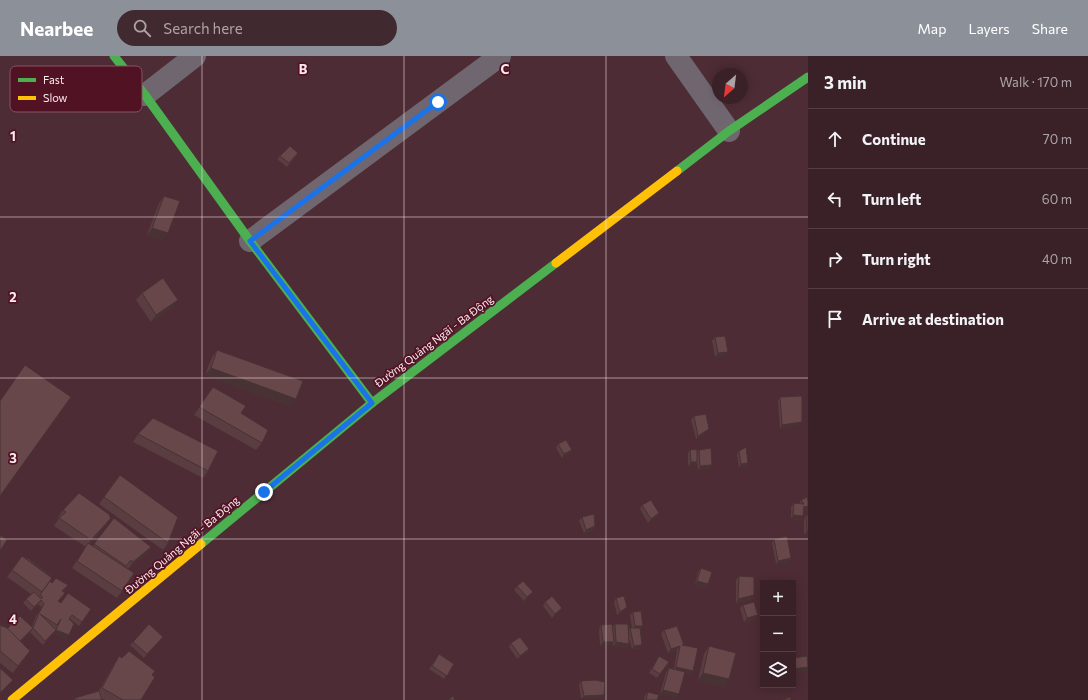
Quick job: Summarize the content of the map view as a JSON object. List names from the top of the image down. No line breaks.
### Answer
{"streets":{"main road":["Đường Quảng Ngãi - Ba Động"]},"legend":["Fast","Slow"],"north":"bottom left","page":{"header":"Nearbee","search":"Search here","nav":["Map","Layers","Share"],"heading":["3 min","Walk · 170 m"],"list":[["Continue","70 m"],["Turn left","60 m"],["Turn right","40 m"],"Arrive at destination"],"map_buttons":["+","−"]},"grid":{"columns":["B","C"],"rows":["1","2","3","4"]}}
